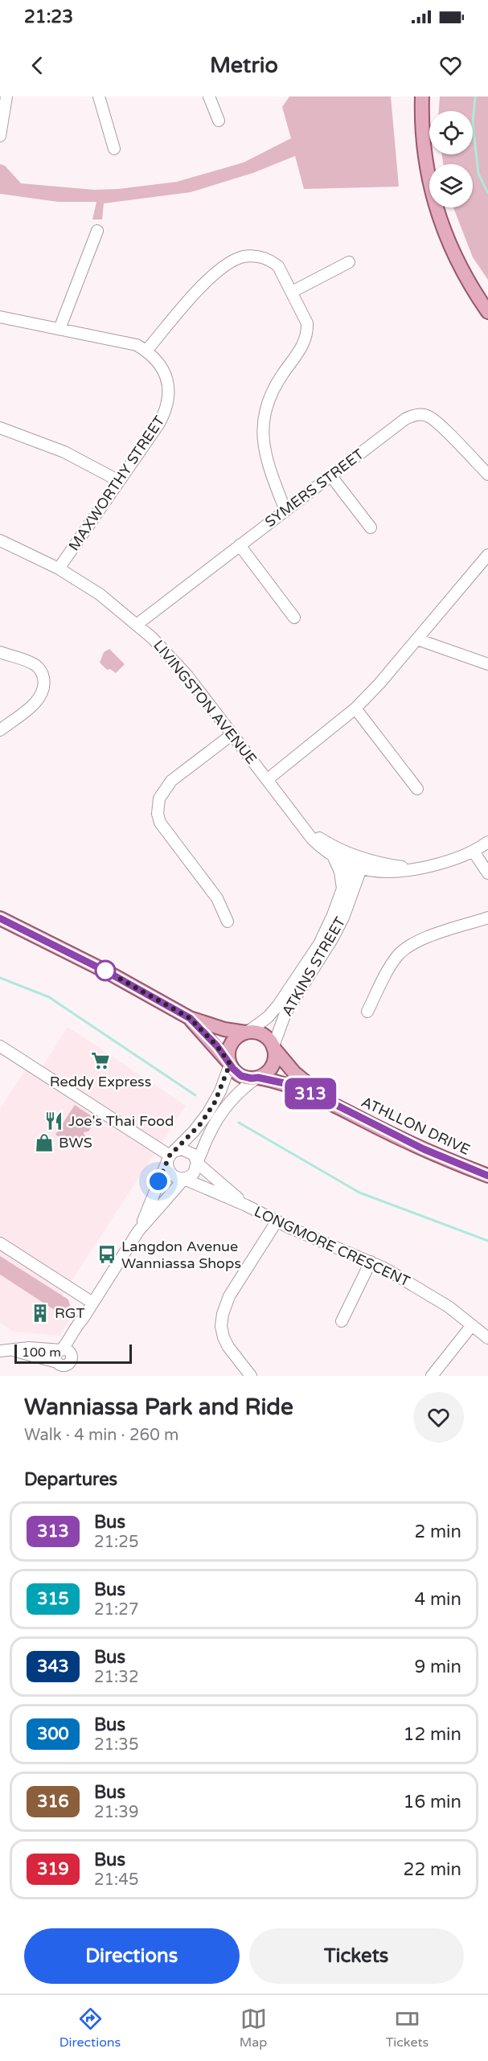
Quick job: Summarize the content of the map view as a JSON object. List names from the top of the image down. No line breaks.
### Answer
{"streets":{"main road":["ATHLLON DRIVE"],"street":["MAXWORTHY STREET","SYMERS STREET","LIVINGSTON AVENUE","ATKINS STREET","LONGMORE CRESCENT"]},"crossings":[["MAXWORTHY STREET","LIVINGSTON AVENUE"],["SYMERS STREET","LIVINGSTON AVENUE"],["LIVINGSTON AVENUE","ATKINS STREET"],["ATKINS STREET","ATHLLON DRIVE"]],"places":{"supermarket":["Reddy Express"],"restaurant":["Joe's Thai Food"],"shop":["BWS"],"bus stop":["Langdon Avenue Wanniassa Shops"],"building":["RGT"]},"lines":["bus line 313"],"scale_bar":"100 m","page":{"status":"21:23","header":"Metrio","on_map":"313","scale":"100 m","heading":[["Wanniassa Park and Ride","Walk · 4 min · 260 m"],"Departures"],"list":[{"mark":"313","name":"Bus","note":"21:25","value":"2 min"},{"mark":"315","name":"Bus","note":"21:27","value":"4 min"},{"mark":"343","name":"Bus","note":"21:32","value":"9 min"},{"mark":"300","name":"Bus","note":"21:35","value":"12 min"},{"mark":"316","name":"Bus","note":"21:39","value":"16 min"},{"mark":"319","name":"Bus","note":"21:45","value":"22 min"}],"buttons":["Directions","Tickets"],"tabs":["Directions","Map","Tickets"]}}
